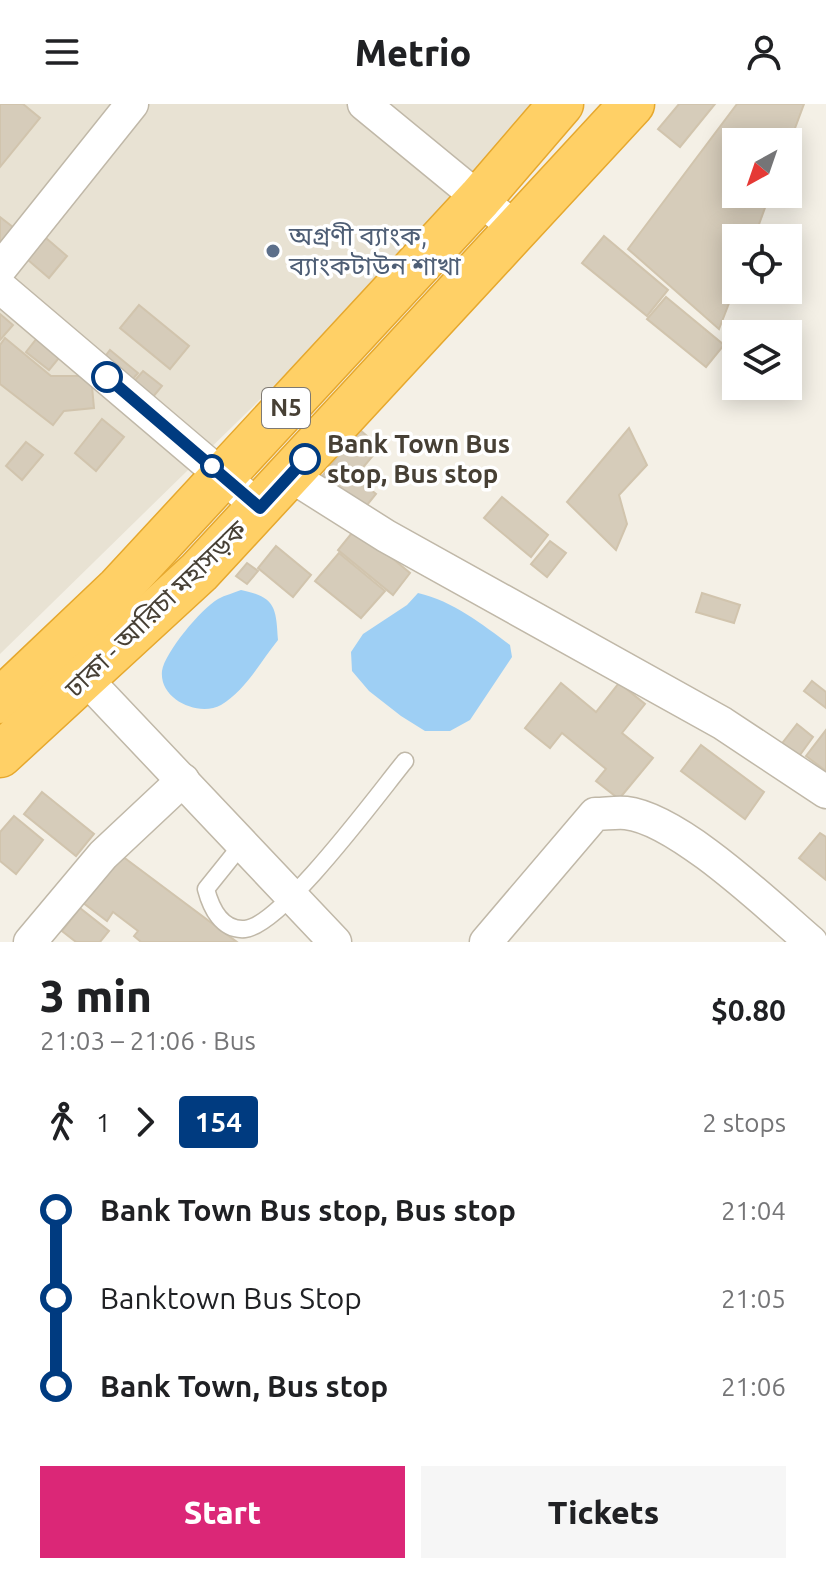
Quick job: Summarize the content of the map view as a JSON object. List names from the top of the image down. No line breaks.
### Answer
{"streets":{"highway":["N5","ঢাকা - আরিচা মহাসড়ক"]},"places":["অগ্রণী ব্যাংক, ব্যাংকটাউন শাখা","Bank Town Bus stop, Bus stop"],"lines":["bus line 154"],"north":"bottom left","page":{"header":"Metrio","heading":["3 min","21:03 – 21:06 · Bus","$0.80"],"legs":["1","154","2 stops"],"list":[{"name":"Bank Town Bus stop, Bus stop","value":"21:04"},{"name":"Banktown Bus Stop","value":"21:05"},{"name":"Bank Town, Bus stop","value":"21:06"}],"buttons":["Start","Tickets"]}}
